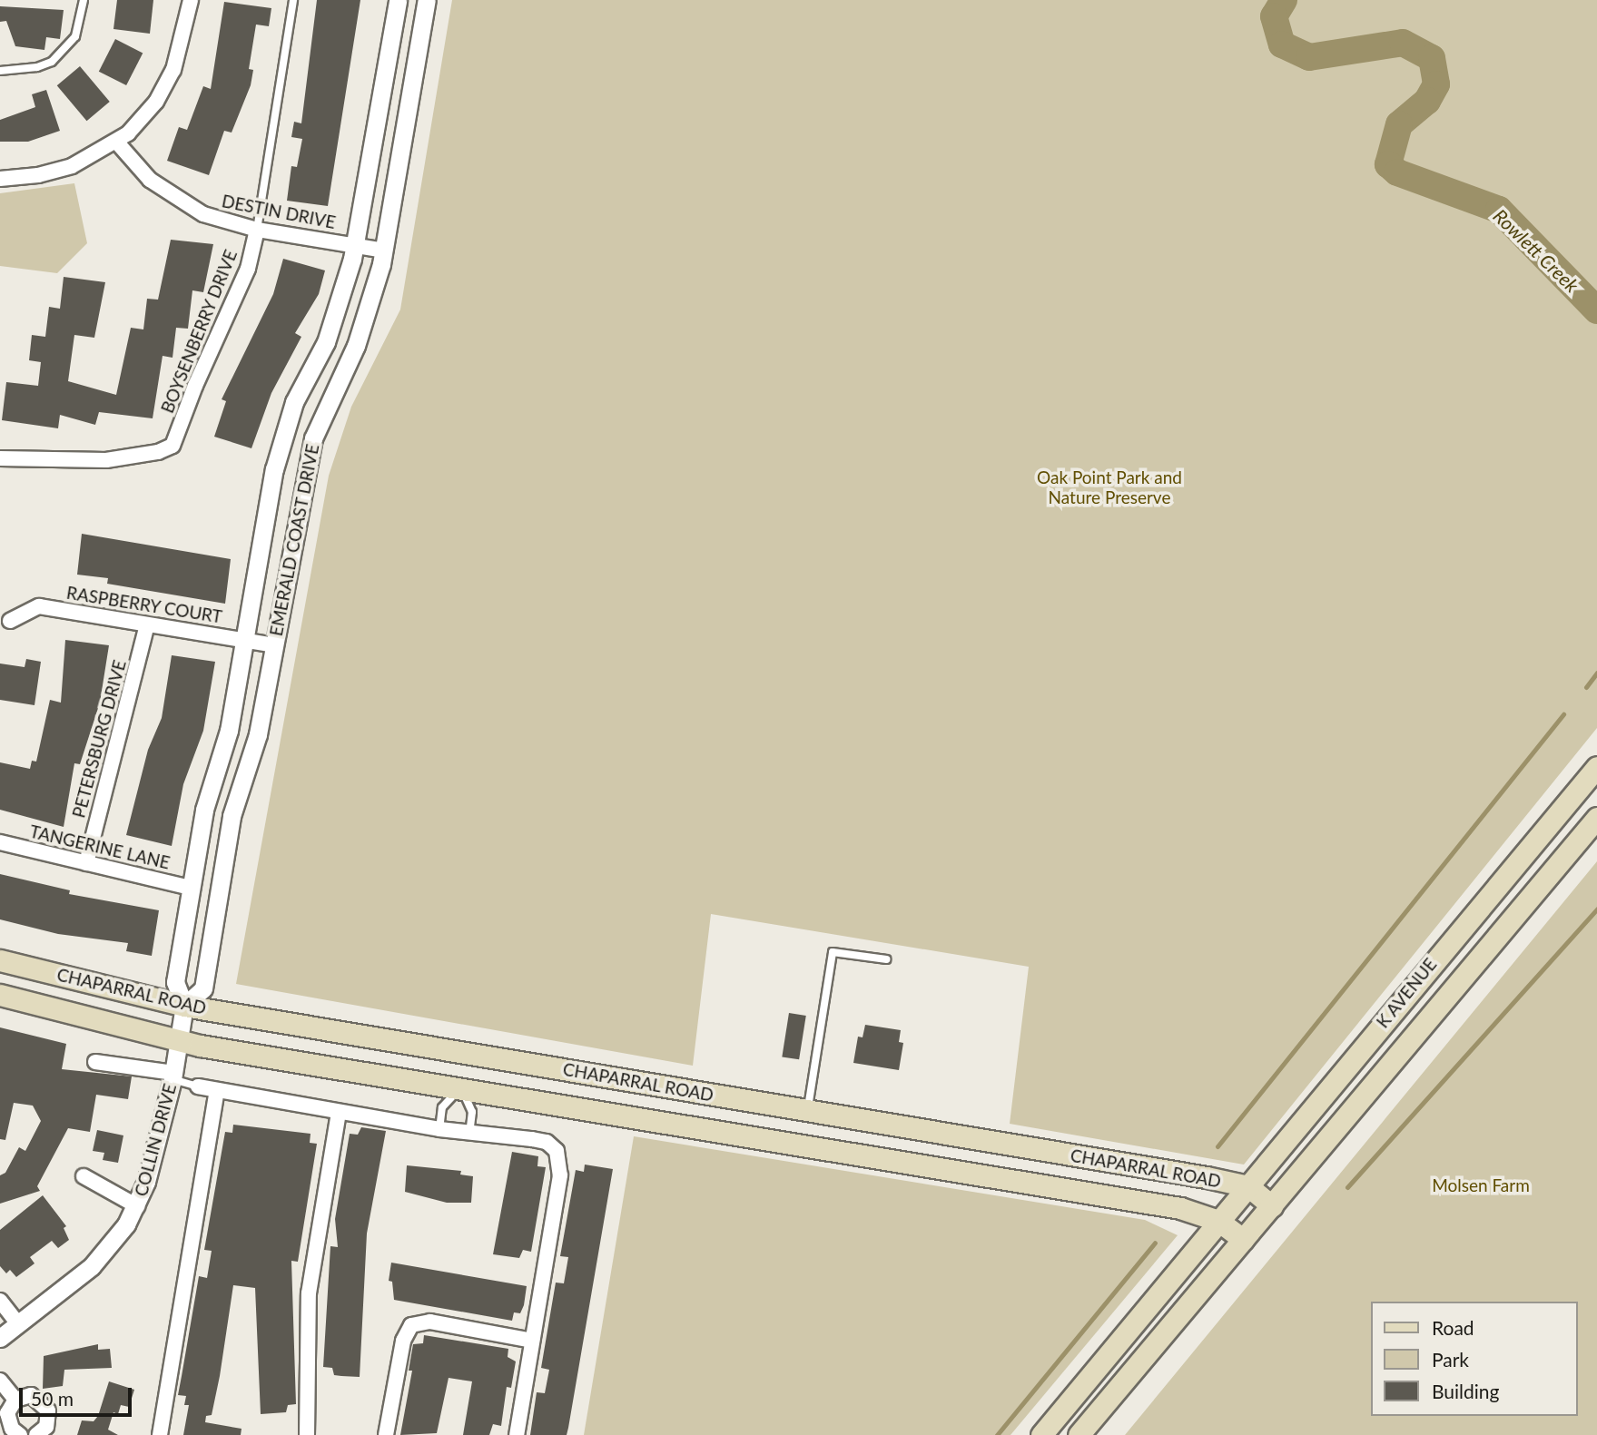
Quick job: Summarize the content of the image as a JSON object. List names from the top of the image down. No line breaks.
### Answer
{"streets":{"main road":["CHAPARRAL ROAD","K AVENUE"],"street":["DESTIN DRIVE","BOYSENBERRY DRIVE","EMERALD COAST DRIVE","RASPBERRY COURT","PETERSBURG DRIVE","TANGERINE LANE","COLLIN DRIVE"]},"crossings":[["DESTIN DRIVE","BOYSENBERRY DRIVE"],["DESTIN DRIVE","EMERALD COAST DRIVE"],["EMERALD COAST DRIVE","RASPBERRY COURT"],["EMERALD COAST DRIVE","TANGERINE LANE"],["EMERALD COAST DRIVE","CHAPARRAL ROAD"],["EMERALD COAST DRIVE","COLLIN DRIVE"],["RASPBERRY COURT","PETERSBURG DRIVE"],["PETERSBURG DRIVE","TANGERINE LANE"],["CHAPARRAL ROAD","K AVENUE"],["CHAPARRAL ROAD","COLLIN DRIVE"]],"water":["Rowlett Creek"],"parks":["Oak Point Park and Nature Preserve","Molsen Farm"],"legend":["Road","Park","Building"],"scale_bar":"50 m"}
